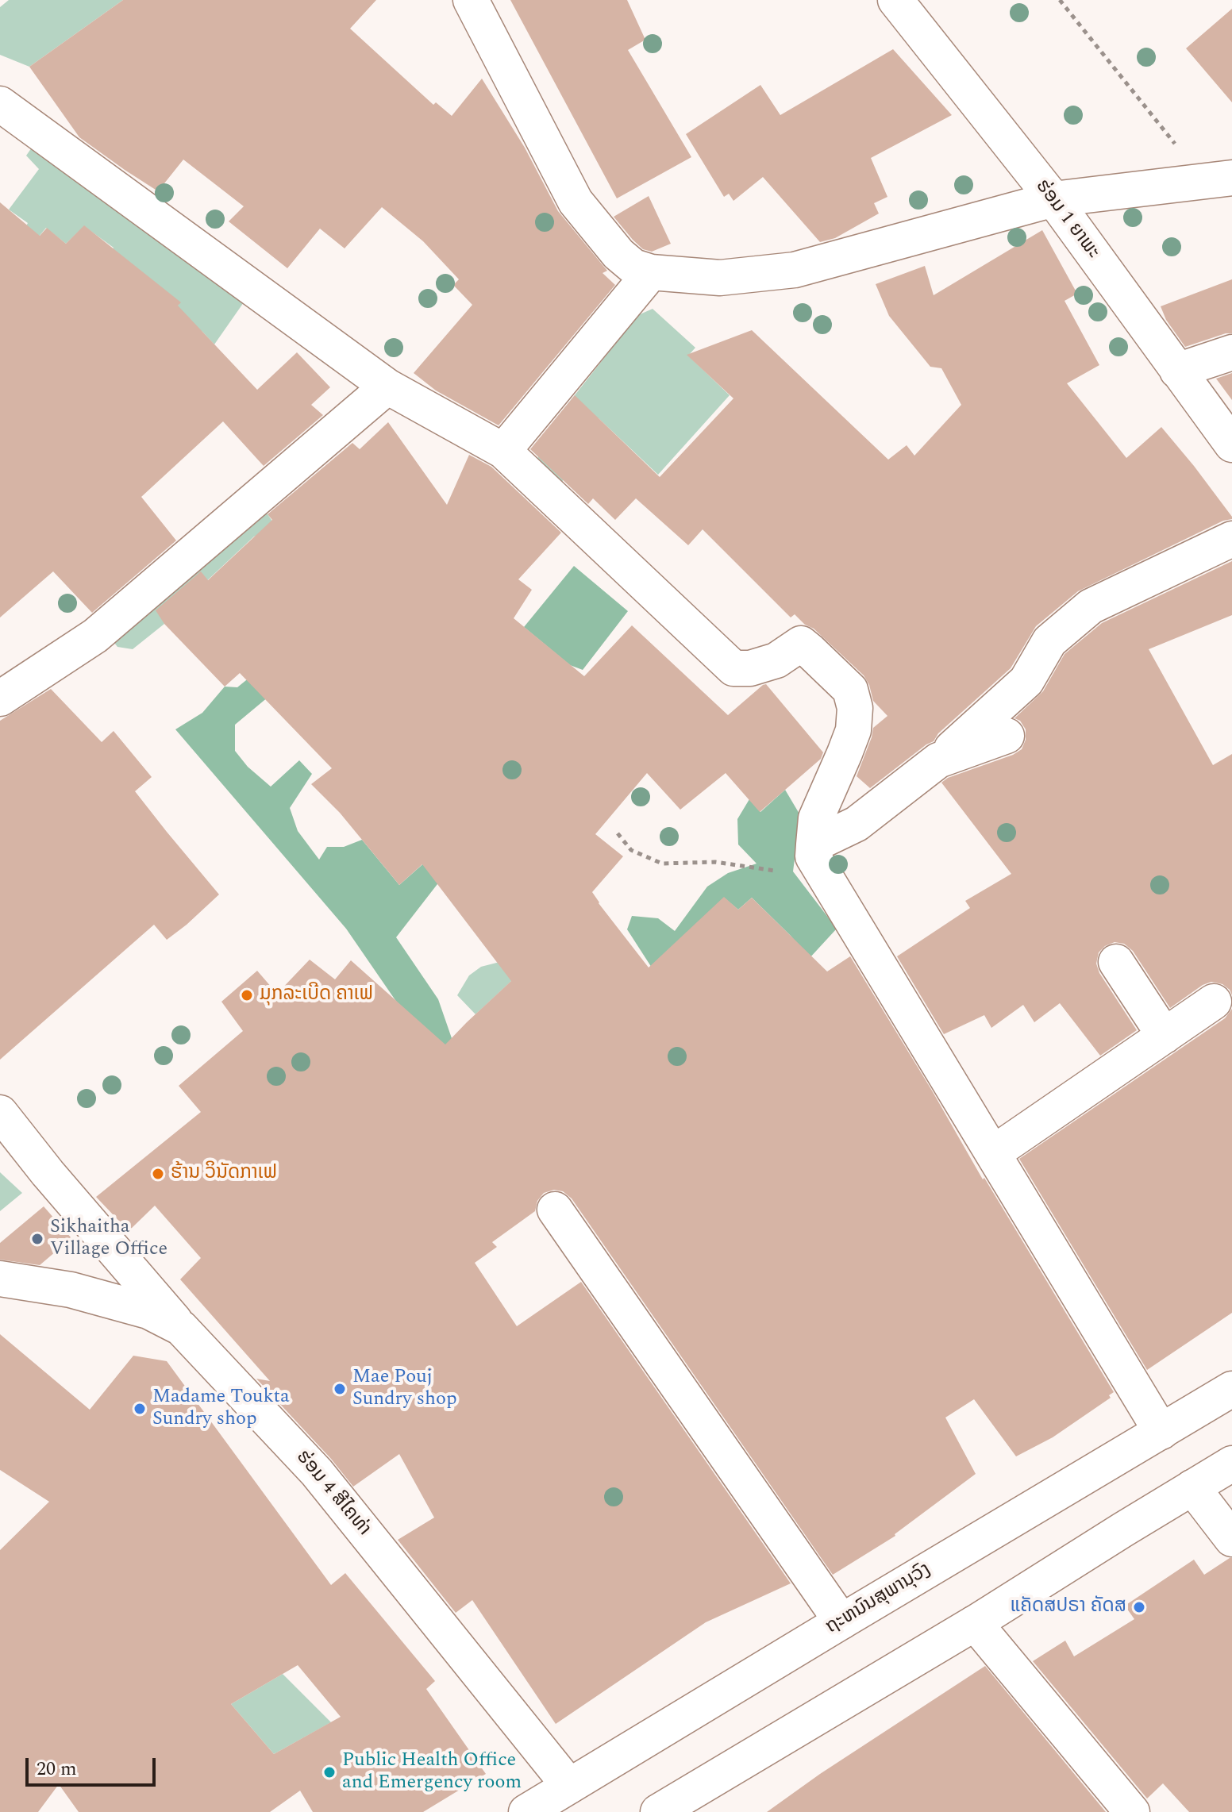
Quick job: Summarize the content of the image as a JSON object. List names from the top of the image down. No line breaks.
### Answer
{"streets":{"main road":["ຮ່ອມ 1 ຍາພະ","ຮ່ອມ 4 ສີໄຄທ່າ","ຖະຫນົນສຸພານຸວົງ"]},"crossings":[["ຮ່ອມ 4 ສີໄຄທ່າ","ຖະຫນົນສຸພານຸວົງ"]],"places":["ມຸກລະເບີດ ຄາເຟ","ຮ້ານ ວິນັດກາເຟ","Sikhaitha Village Office","Mae Pouj Sundry shop","Madame Toukta Sundry shop","ແຄັດສປຣາ ຄັດສ","Public Health Office and Emergency room"],"scale_bar":"20 m"}
